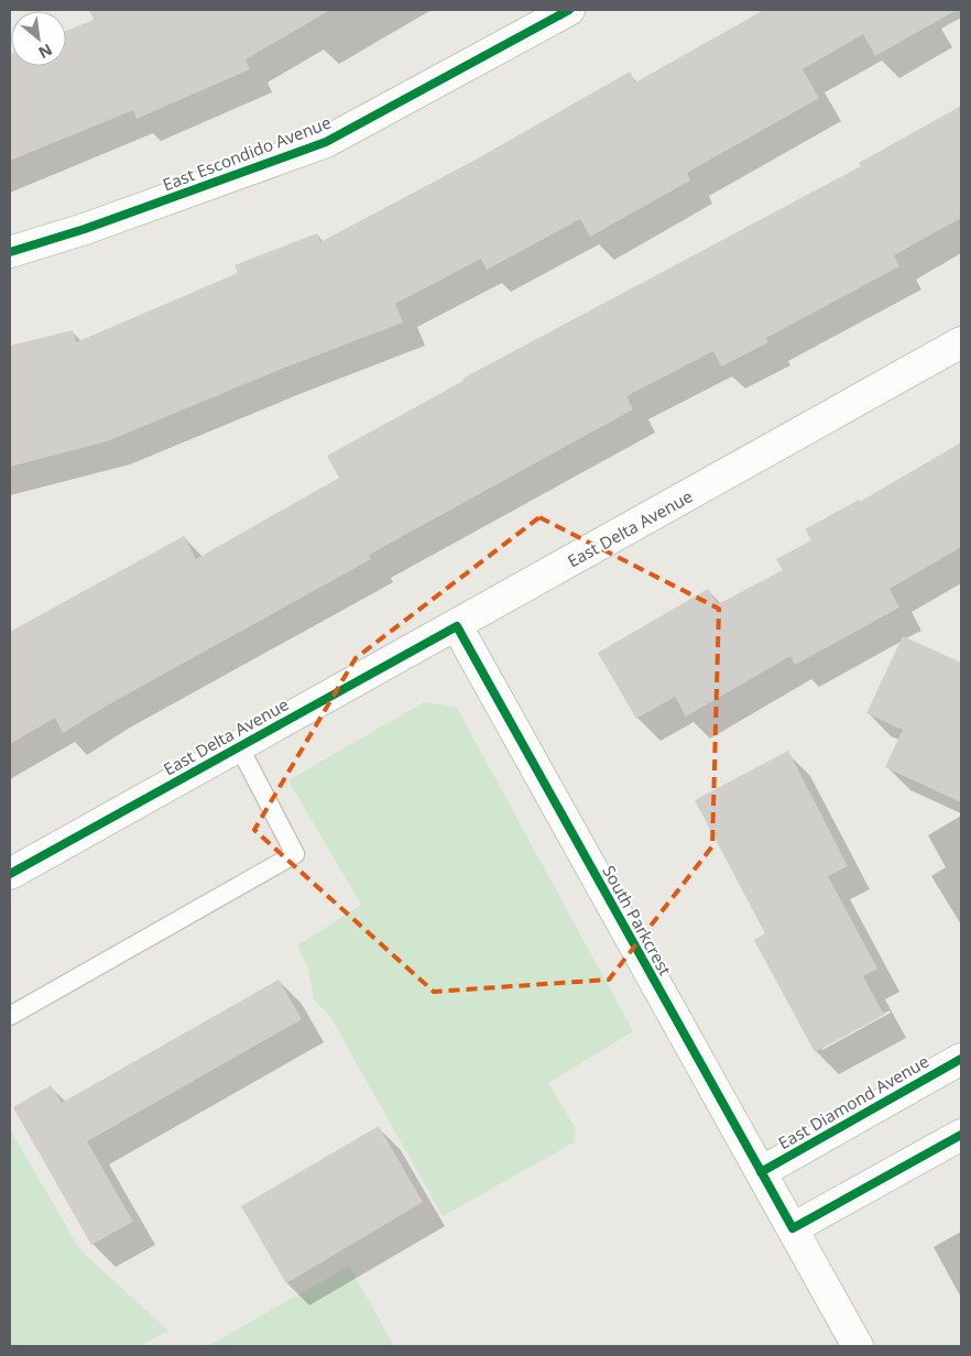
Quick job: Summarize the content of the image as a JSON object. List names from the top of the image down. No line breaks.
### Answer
{"streets":{"street":["East Escondido Avenue","East Delta Avenue","South Parkcrest","East Diamond Avenue"]},"crossings":[["East Delta Avenue","South Parkcrest"],["South Parkcrest","East Diamond Avenue"]],"north":"bottom right"}
